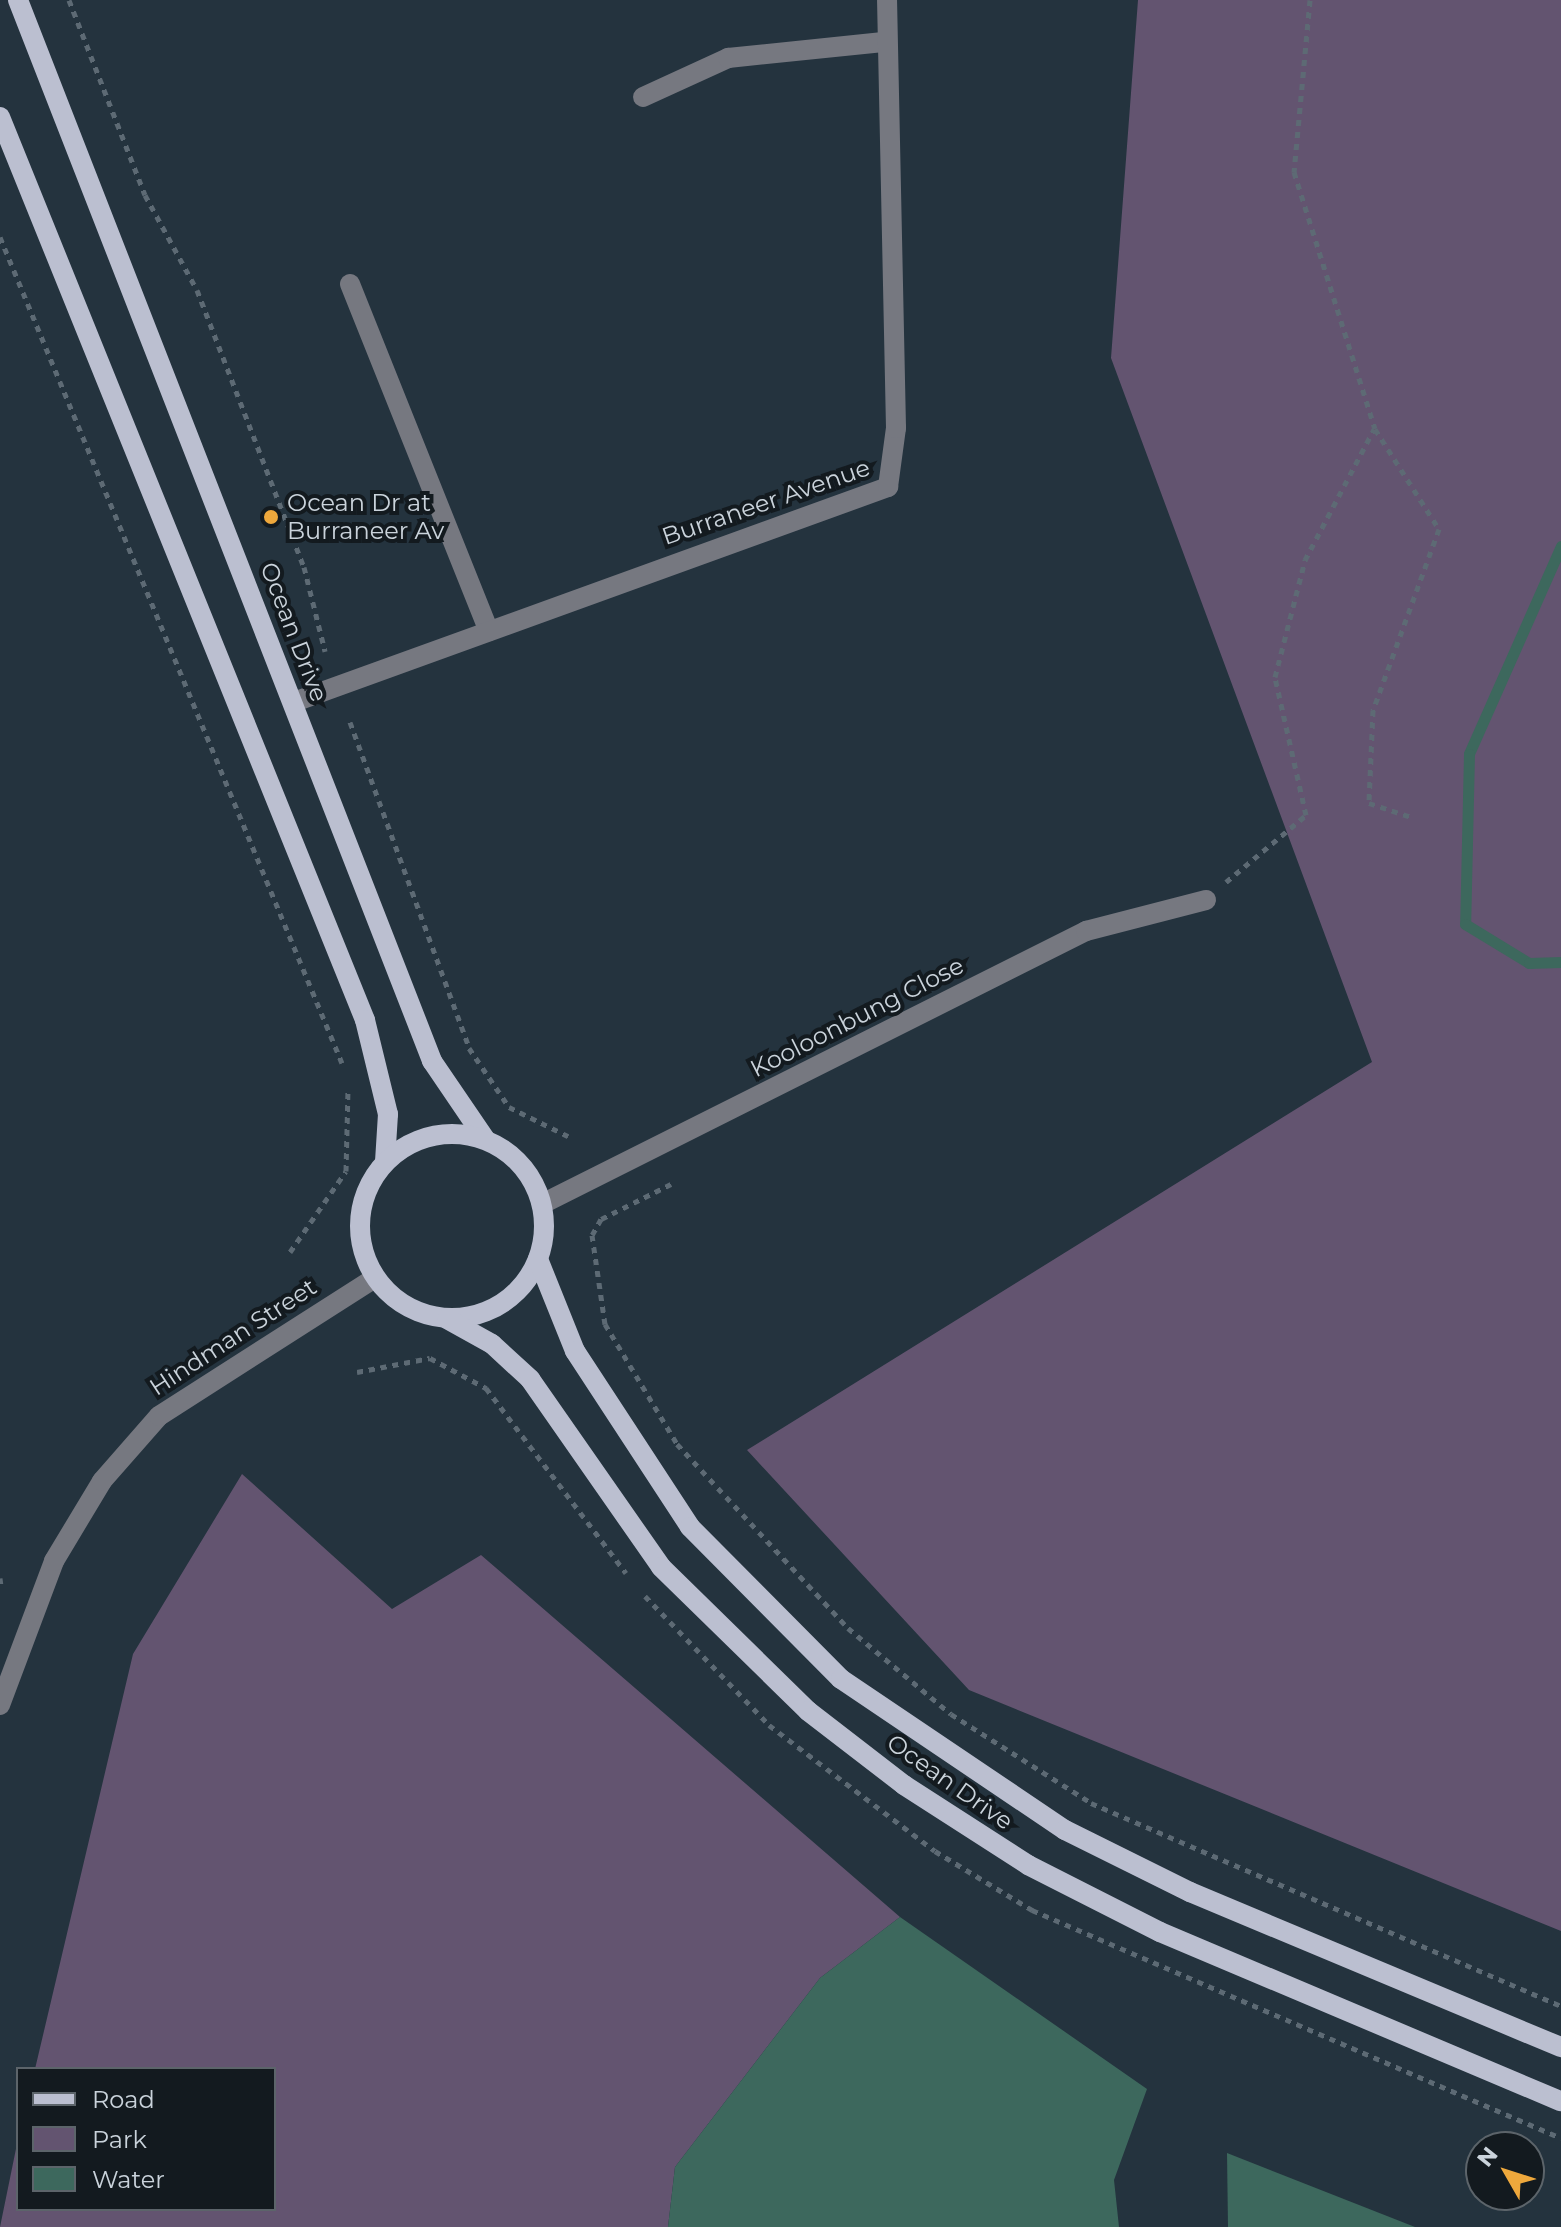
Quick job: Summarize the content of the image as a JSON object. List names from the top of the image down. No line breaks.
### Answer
{"streets":{"main road":["Ocean Drive"],"street":["Burraneer Avenue","Kooloonbung Close","Hindman Street"]},"crossings":[["Burraneer Avenue","Ocean Drive"],["Ocean Drive","Kooloonbung Close"],["Ocean Drive","Hindman Street"],["Kooloonbung Close","Hindman Street"]],"places":["Ocean Dr at Burraneer Av"],"legend":["Road","Park","Water"],"north":"top left"}
